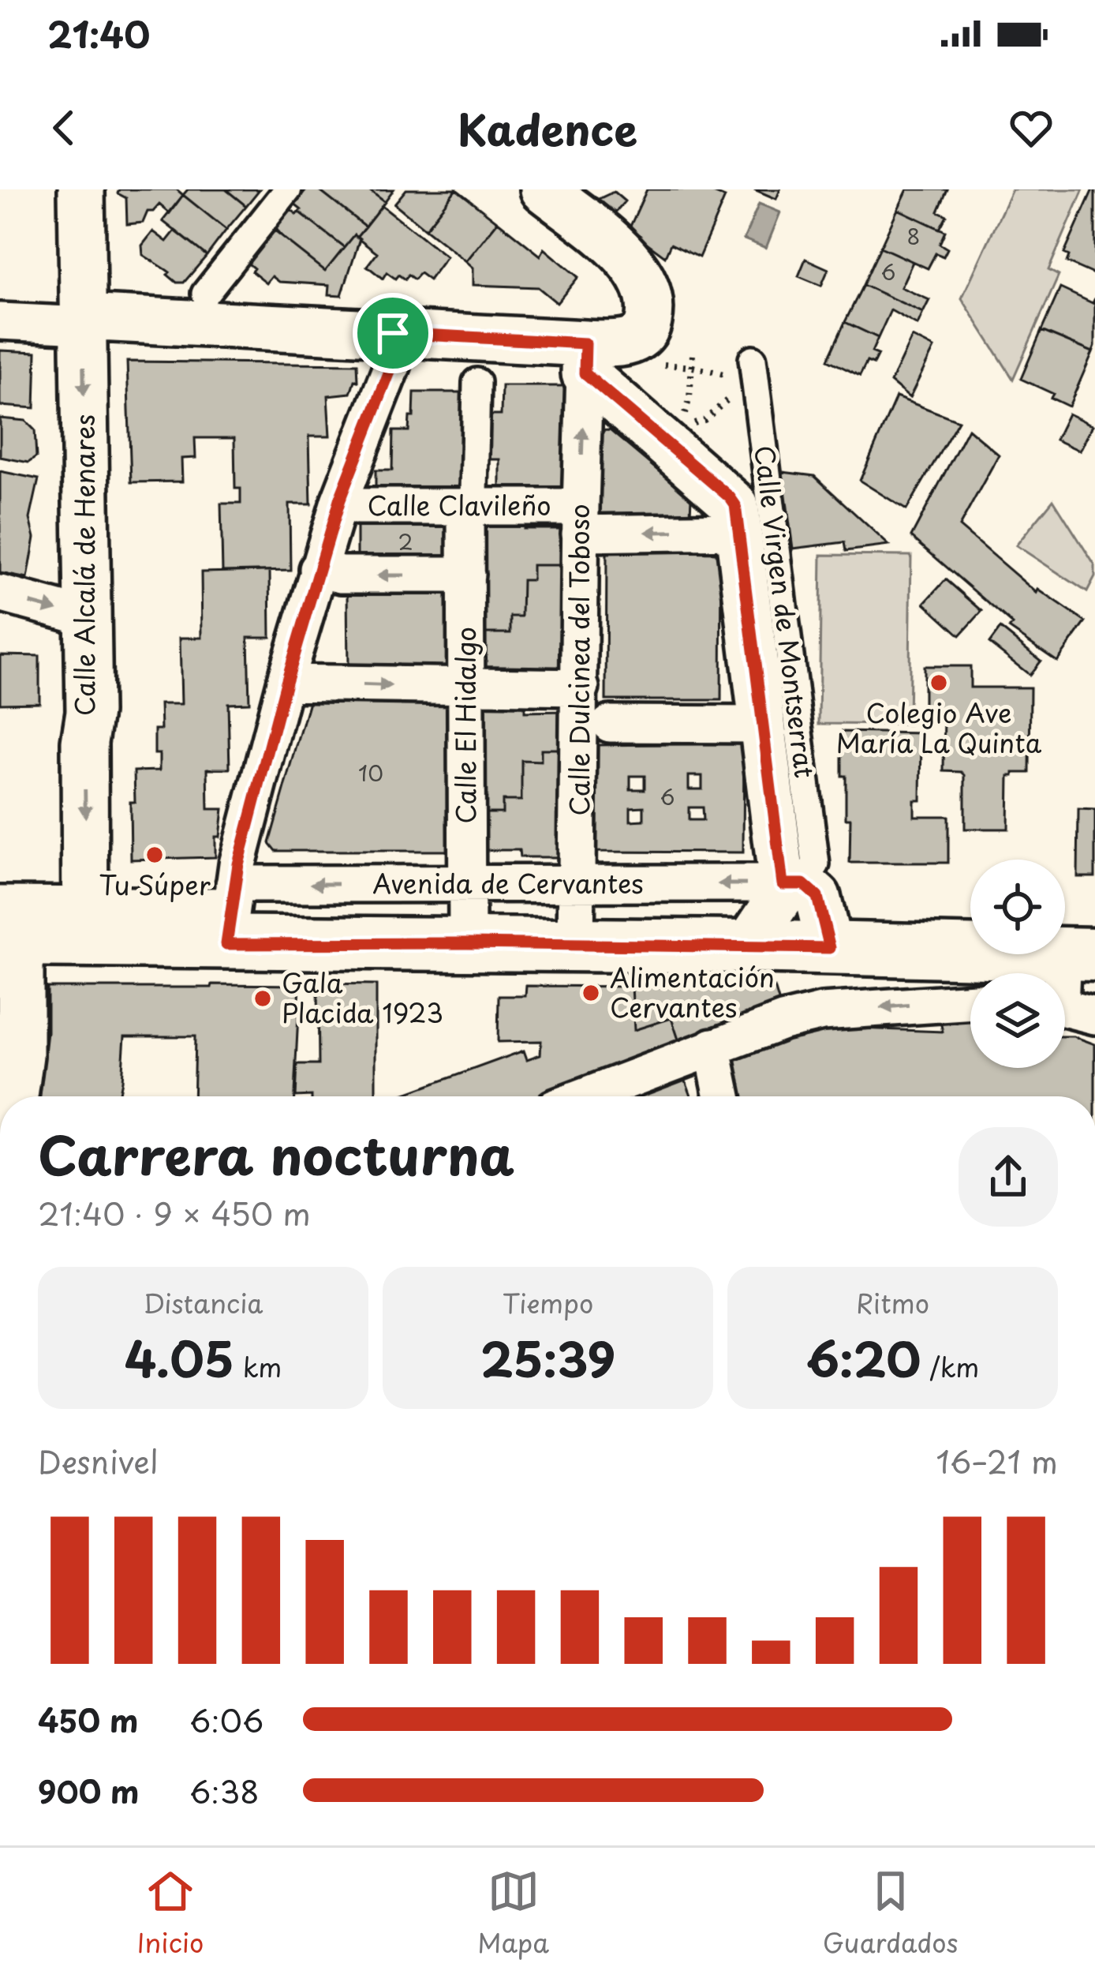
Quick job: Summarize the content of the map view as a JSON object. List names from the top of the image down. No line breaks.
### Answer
{"streets":{"main road":["Avenida de Cervantes"],"street":["Calle Clavileño","Calle Alcalá de Henares","Calle Virgen de Montserrat","Calle Dulcinea del Toboso","Calle El Hidalgo"]},"crossings":[["Calle Clavileño","Calle Dulcinea del Toboso"],["Calle Clavileño","Calle El Hidalgo"],["Calle Alcalá de Henares","Avenida de Cervantes"],["Calle Virgen de Montserrat","Avenida de Cervantes"],["Calle Dulcinea del Toboso","Avenida de Cervantes"],["Calle El Hidalgo","Avenida de Cervantes"]],"places":["Colegio Ave María La Quinta","Tu Súper","Alimentación Cervantes","Gala Placida 1923"],"house_numbers":["8","6","2","10","6"],"page":{"status":"21:40","header":"Kadence","heading":["Carrera nocturna","21:40 · 9 × 450 m"],"stats":[["Distancia","4.05 km"],["Tiempo","25:39"],["Ritmo","6:20 /km"]],"chart":["Desnivel","16–21 m"],"list":[{"name":"450 m","note":"6:06"},{"name":"900 m","note":"6:38"}],"tabs":["Inicio","Mapa","Guardados"]}}
